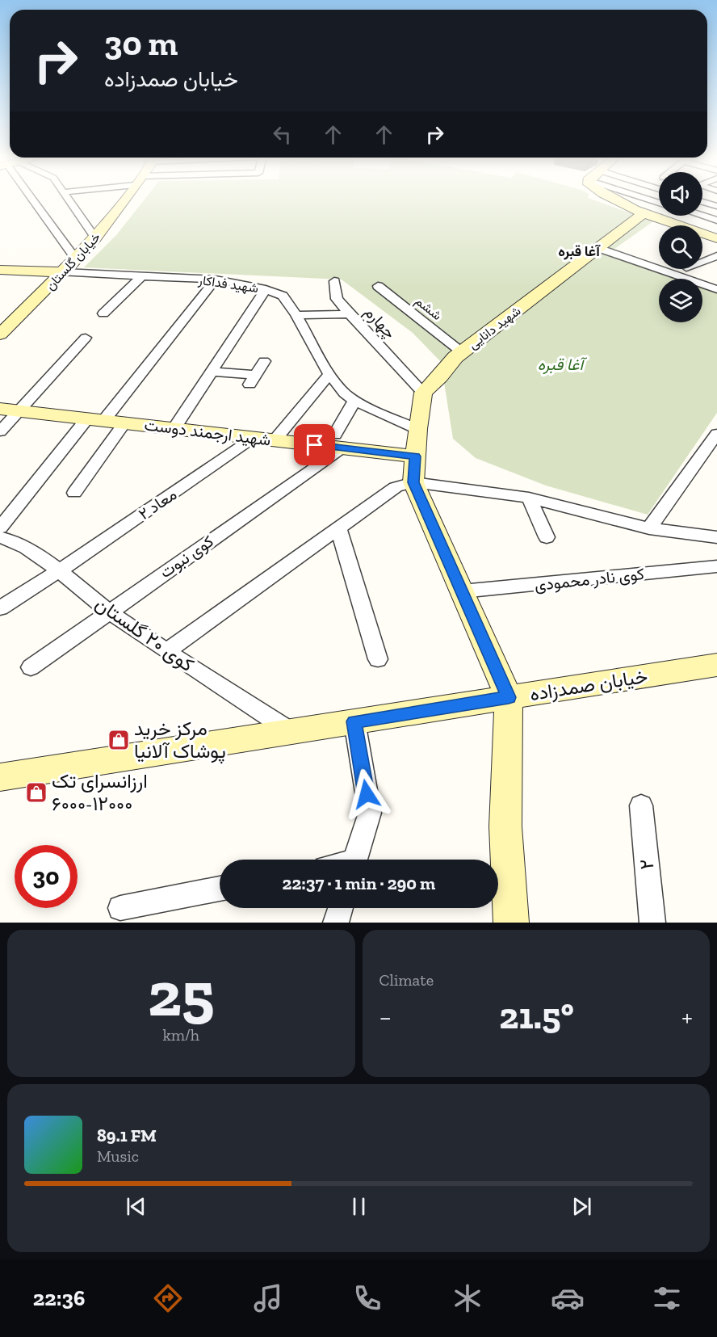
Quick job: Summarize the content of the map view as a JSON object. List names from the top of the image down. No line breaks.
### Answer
{"streets":{"street":["خیابان گلستان","شهید فداکار","ششم","چهارم","شهید دانایی","شهید ارجمند دوست","معاد ۲","کوی نبوت","کوی نادر محمودی","کوی ۲۰ گلستان","خیابان صمدزاده","۲"]},"crossings":[["خیابان گلستان","شهید فداکار"],["شهید فداکار","چهارم"],["ششم","شهید دانایی"],["چهارم","شهید دانایی"],["شهید ارجمند دوست","معاد ۲"],["شهید ارجمند دوست","کوی نبوت"],["معاد ۲","کوی ۲۰ گلستان"],["کوی نبوت","کوی ۲۰ گلستان"],["کوی ۲۰ گلستان","خیابان صمدزاده"]],"districts":["آغا قبره"],"parks":["آغا قبره"],"places":{"shop":["مرکز خرید پوشاک آلانیا","ارزانسرای تک ۶۰۰۰-۱۲۰۰۰"]},"page":{"turn":["30 m","خیابان صمدزاده"],"limit":"30","trip":"22:37 · 1 min · 290 m","tile":[["25","km/h"],"Climate"],"heat":["−","21.5°","+"],"song":["89.1 FM","Music"],"tabs":"22:36"}}
